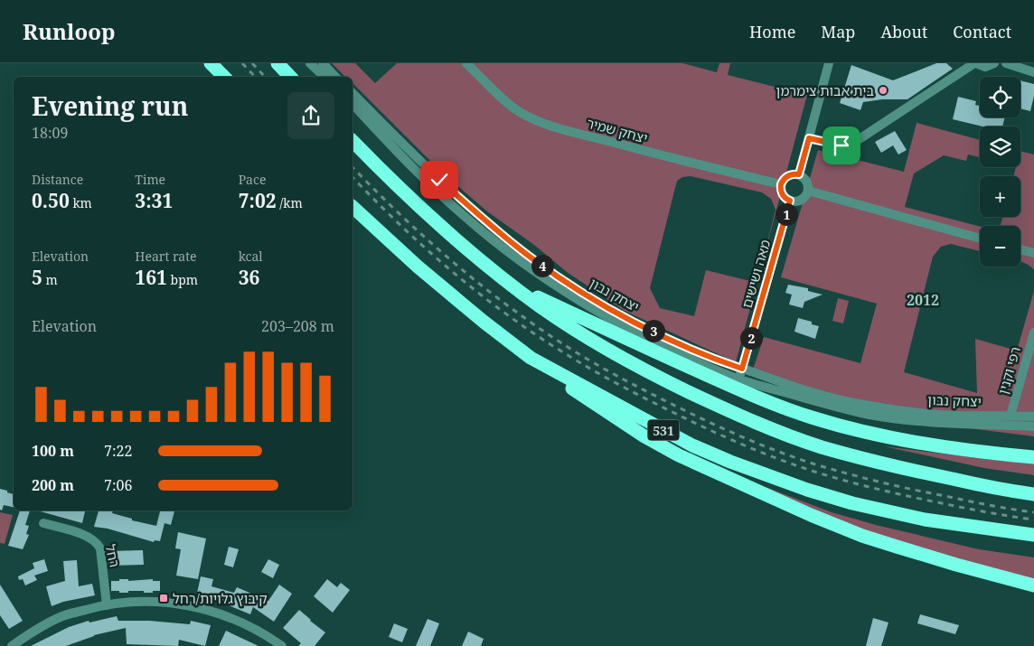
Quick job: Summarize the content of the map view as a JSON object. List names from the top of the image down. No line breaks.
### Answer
{"streets":{"highway":["531"],"street":["יצחק שמיר","מאה ושישים","יצחק נבון","רפי וקנין","רחל"]},"crossings":[["יצחק שמיר","מאה ושישים"],["מאה ושישים","יצחק נבון"],["יצחק נבון","רפי וקנין"]],"districts":["2012"],"places":{"other":["בית אבות צימרמן"],"transit":["קיבוץ גלויות/רחל"]},"page":{"header":"Runloop","nav":["Home","Map","About","Contact"],"map_buttons":["+","−"],"heading":["Evening run","18:09"],"stats":[["Distance","0.50 km"],["Time","3:31"],["Pace","7:02 /km"],["Elevation","5 m"],["Heart rate","161 bpm"],["kcal","36"]],"pins":["1","4","3","2"],"chart":["Elevation","203–208 m"],"list":[{"name":"100 m","note":"7:22"},{"name":"200 m","note":"7:06"}]}}
